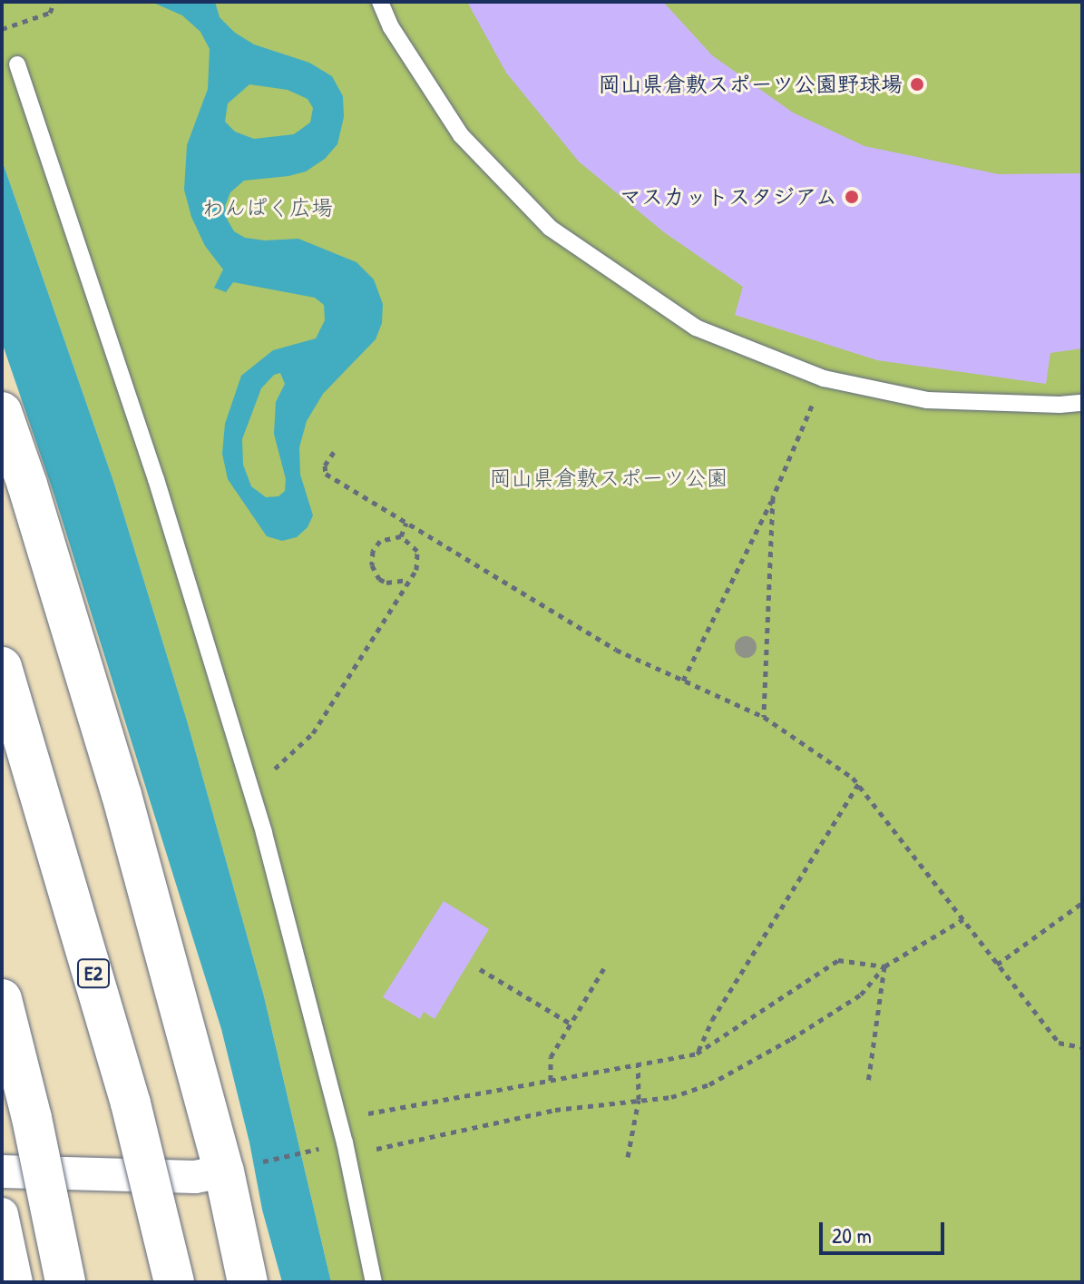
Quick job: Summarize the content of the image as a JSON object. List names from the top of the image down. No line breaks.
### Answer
{"streets":{"main road":["E2"]},"parks":["わんぱく広場","岡山県倉敷スポーツ公園"],"places":["岡山県倉敷スポーツ公園野球場","マスカットスタジアム"],"scale_bar":"20 m"}
